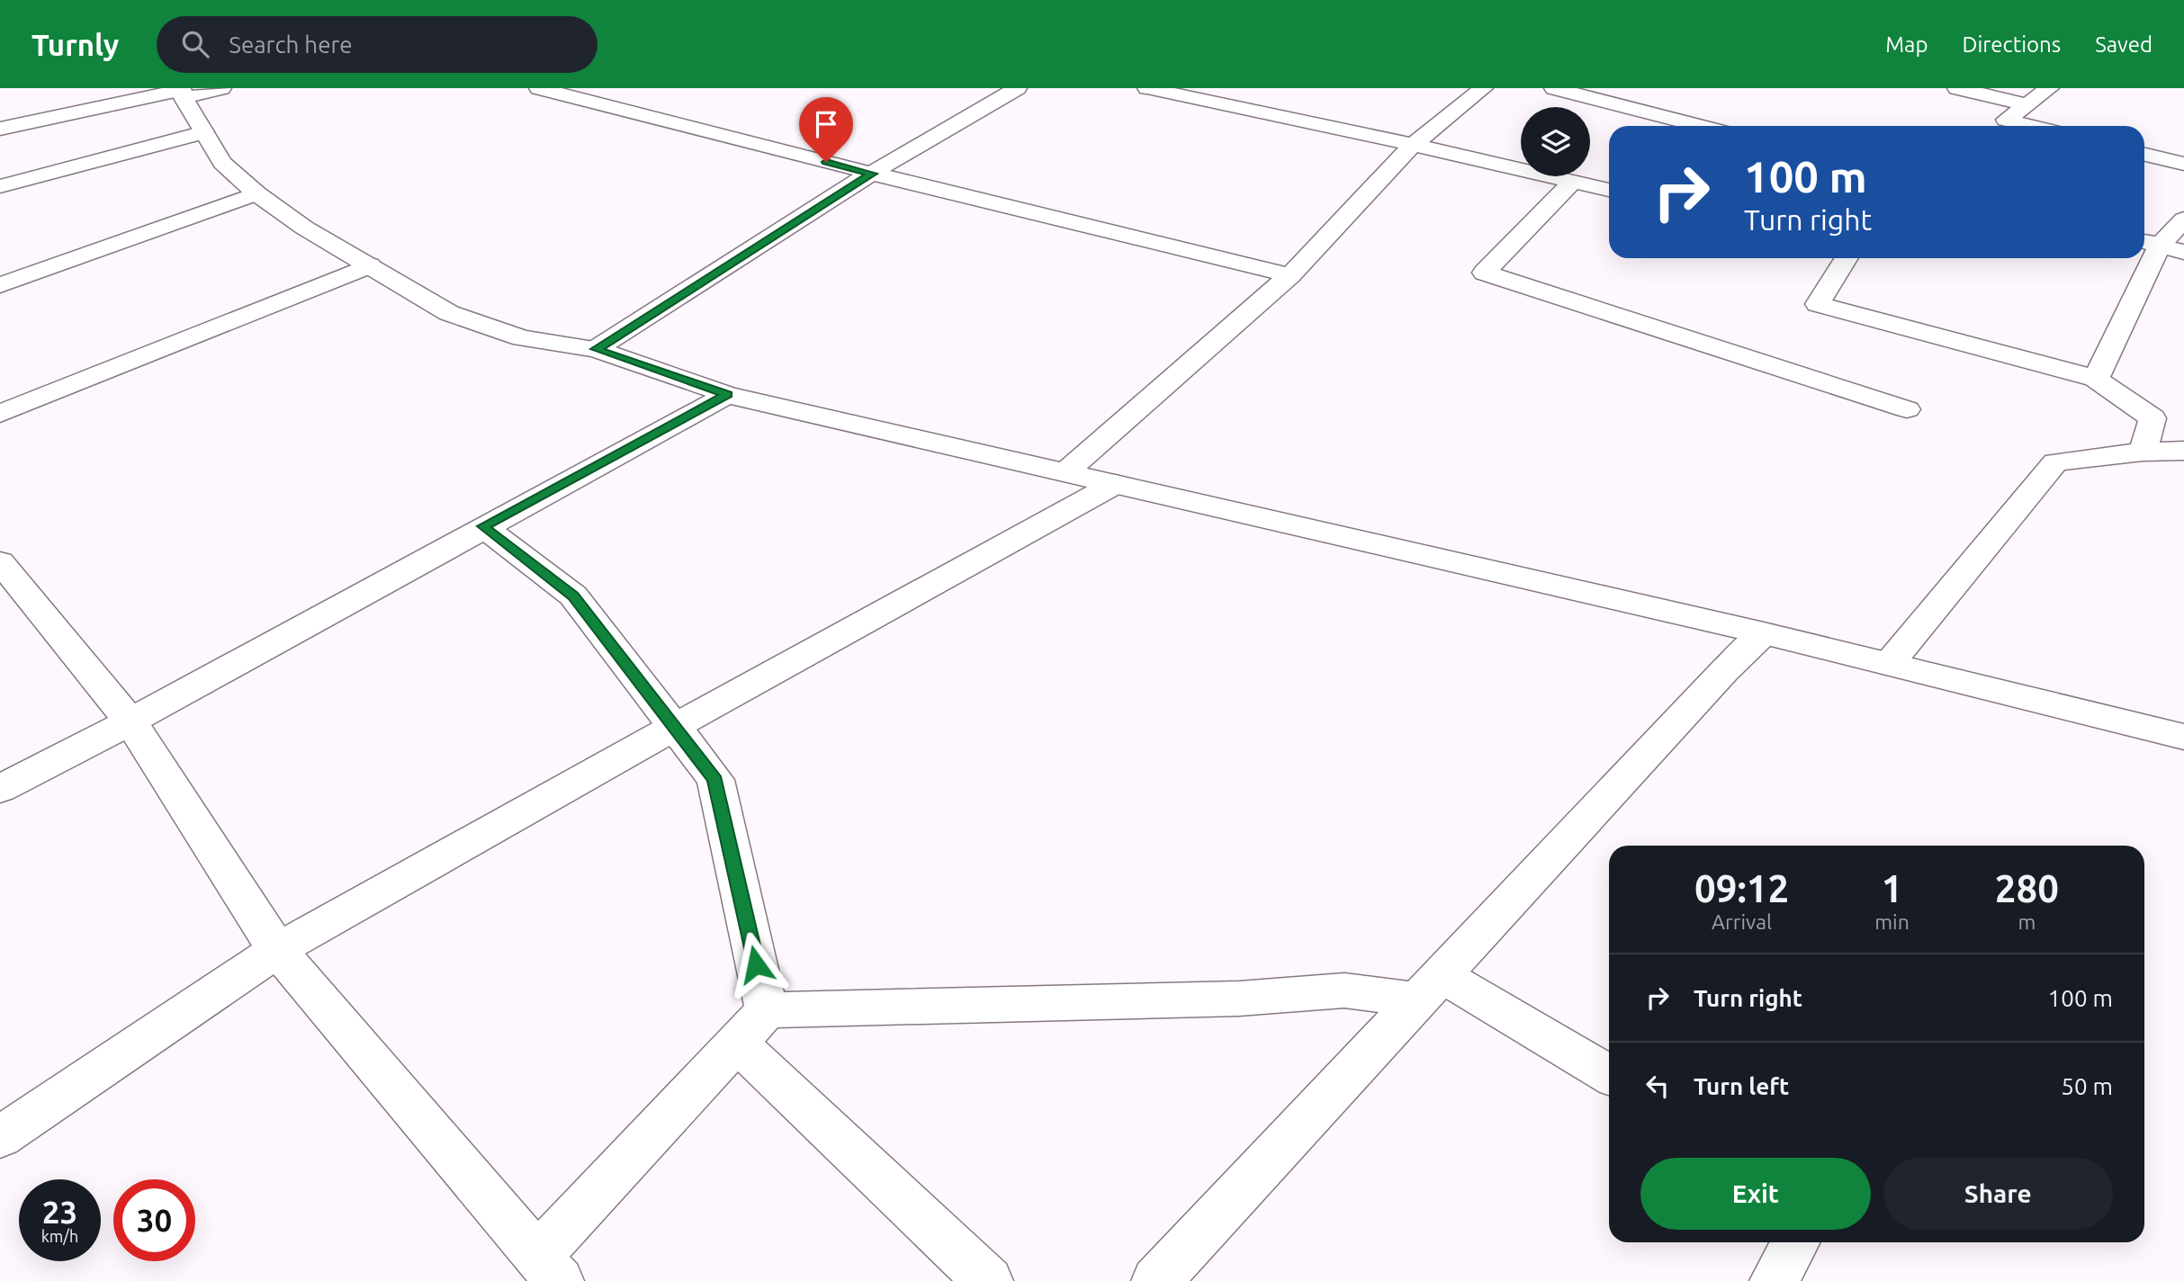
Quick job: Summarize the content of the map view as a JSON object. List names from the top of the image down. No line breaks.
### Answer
{"page":{"header":"Turnly","search":"Search here","nav":["Map","Directions","Saved"],"turn":["100 m","Turn right"],"eta":["09:12","Arrival","1","min","280","m"],"list":[{"name":"Turn right","value":"100 m"},{"name":"Turn left","value":"50 m"}],"buttons":["Exit","Share"],"speed":"23 km/h","limit":"30"}}
